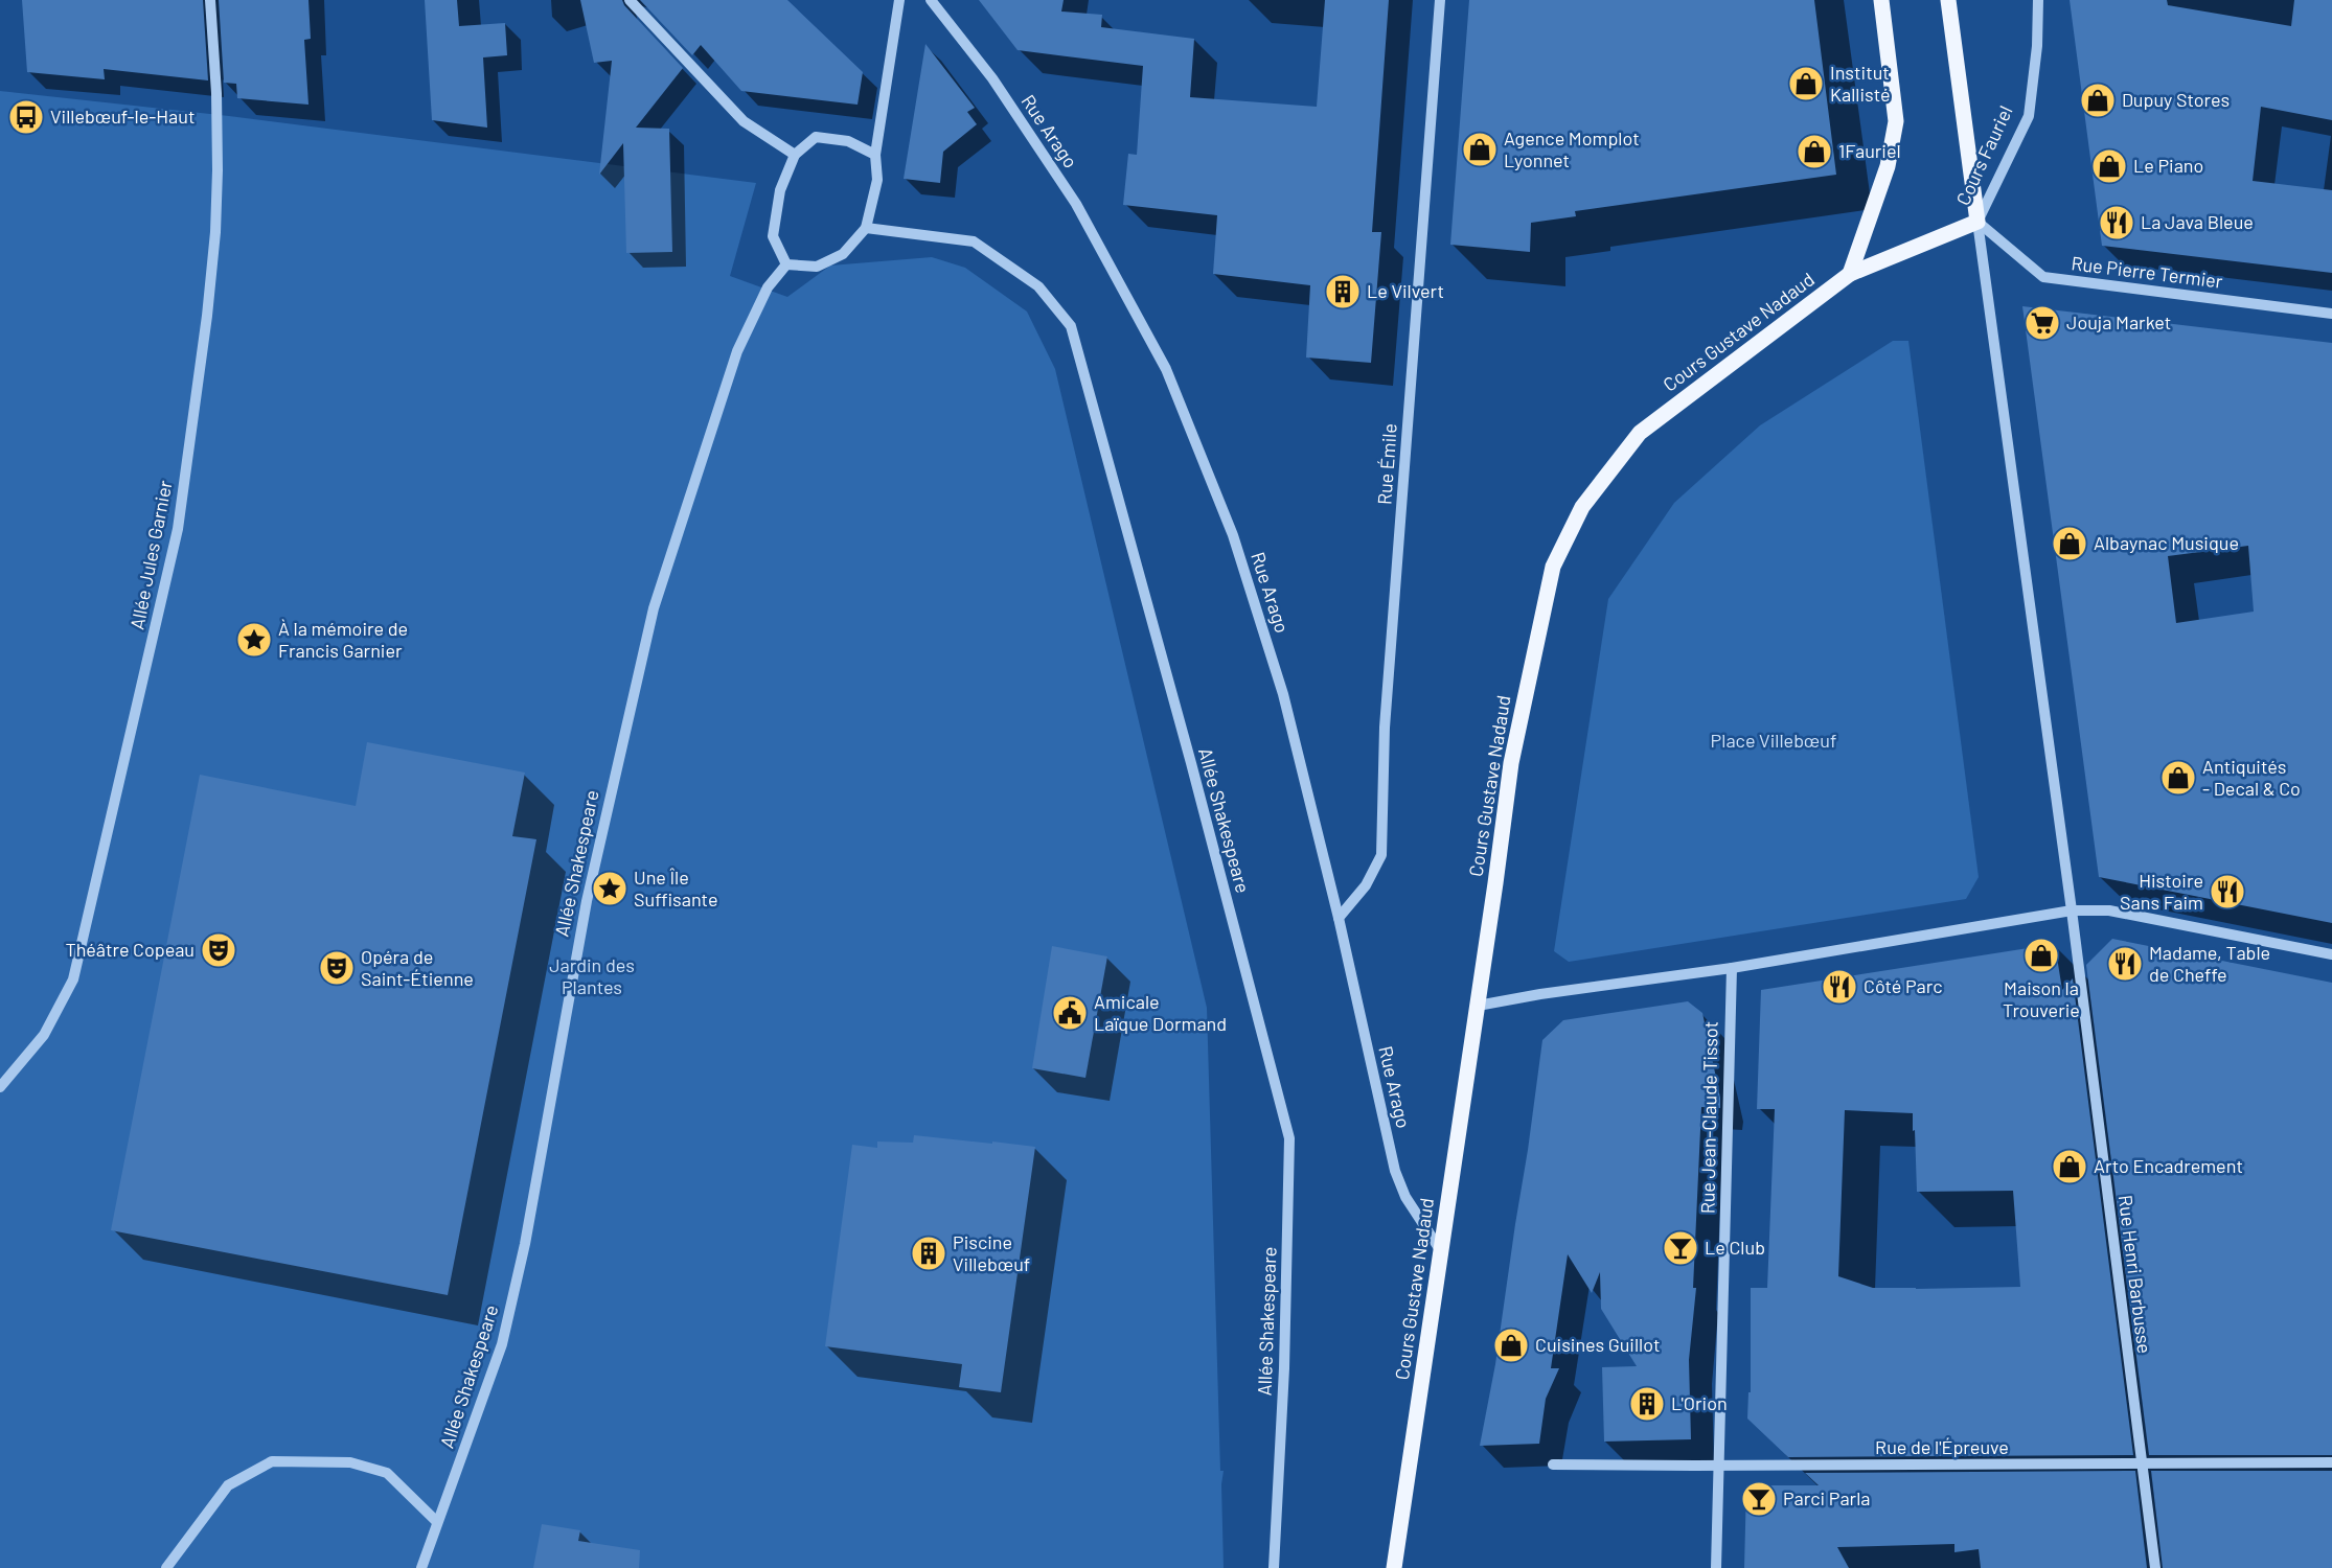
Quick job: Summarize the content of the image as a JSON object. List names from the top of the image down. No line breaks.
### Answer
{"streets":{"main road":["Cours Fauriel","Cours Gustave Nadaud"],"street":["Rue Arago","Rue Pierre Termier","Rue Émile","Allée Jules Garnier","Allée Shakespeare","Rue Jean-Claude Tissot","Rue Henri Barbusse","Rue de l'Épreuve"]},"crossings":[["Rue Arago","Cours Gustave Nadaud"],["Rue Arago","Rue Émile"],["Cours Fauriel","Rue Pierre Termier"],["Cours Fauriel","Cours Gustave Nadaud"],["Rue Pierre Termier","Cours Gustave Nadaud"],["Rue Jean-Claude Tissot","Rue de l'Épreuve"],["Rue Henri Barbusse","Rue de l'Épreuve"]],"parks":["Place Villebœuf","Jardin des Plantes"],"places":{"shop":["Institut Kallisté","Dupuy Stores","Agence Momplot Lyonnet","1Fauriel","Le Piano","Albaynac Musique","Antiquités - Decal & Co","Maison la Trouverie","Arto Encadrement","Cuisines Guillot"],"bus stop":["Villebœuf-le-Haut"],"restaurant":["La Java Bleue","Histoire Sans Faim","Madame, Table de Cheffe","Côté Parc"],"building":["Le Vilvert","Piscine Villebœuf","L'Orion"],"supermarket":["Jouja Market"],"place":["À la mémoire de Francis Garnier","Une Île Suffisante"],"theatre":["Théâtre Copeau","Opéra de Saint-Étienne"],"public building":["Amicale Laïque Dormand"],"bar":["Le Club","Parci Parla"]}}
